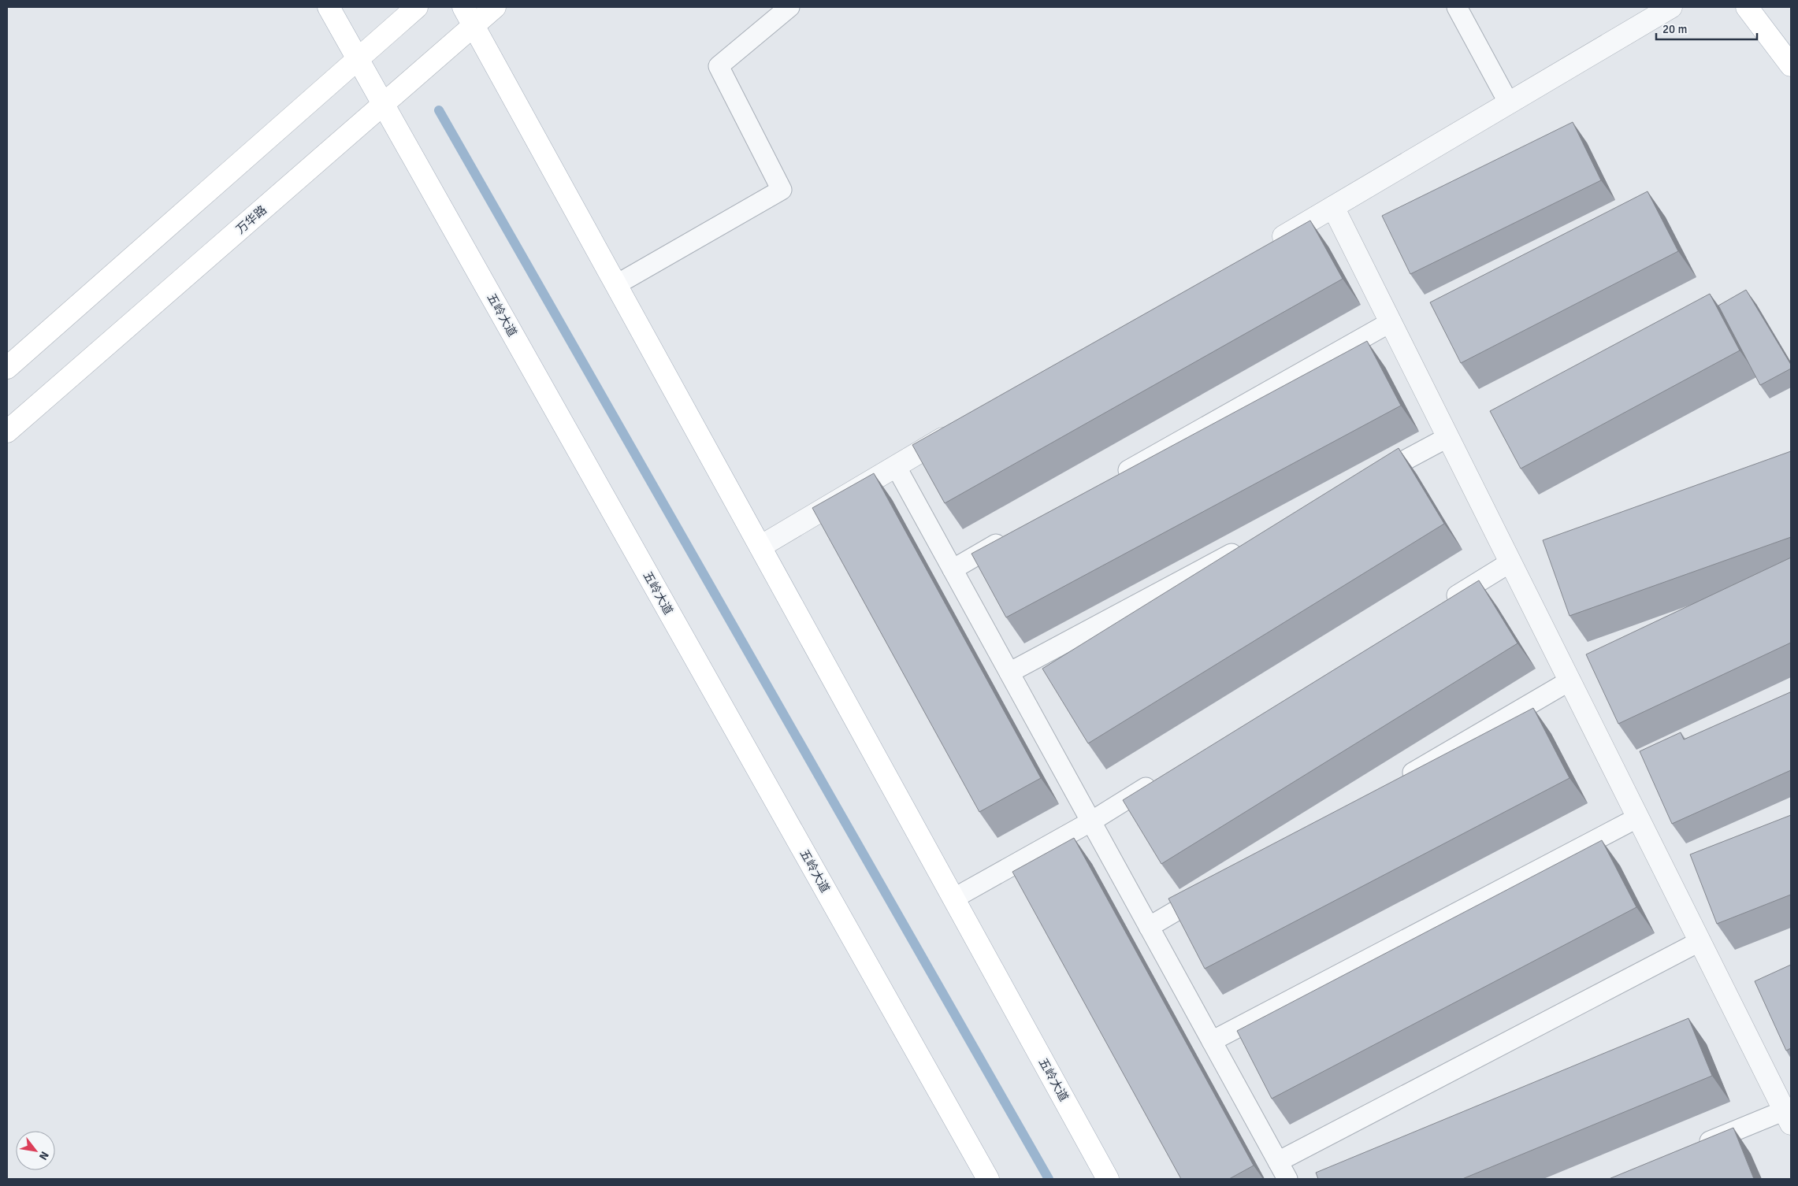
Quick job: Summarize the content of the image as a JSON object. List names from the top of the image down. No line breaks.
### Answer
{"streets":{"main road":["万华路","五岭大道"]},"crossings":[["万华路","五岭大道"]],"scale_bar":"20 m","north":"bottom right"}
